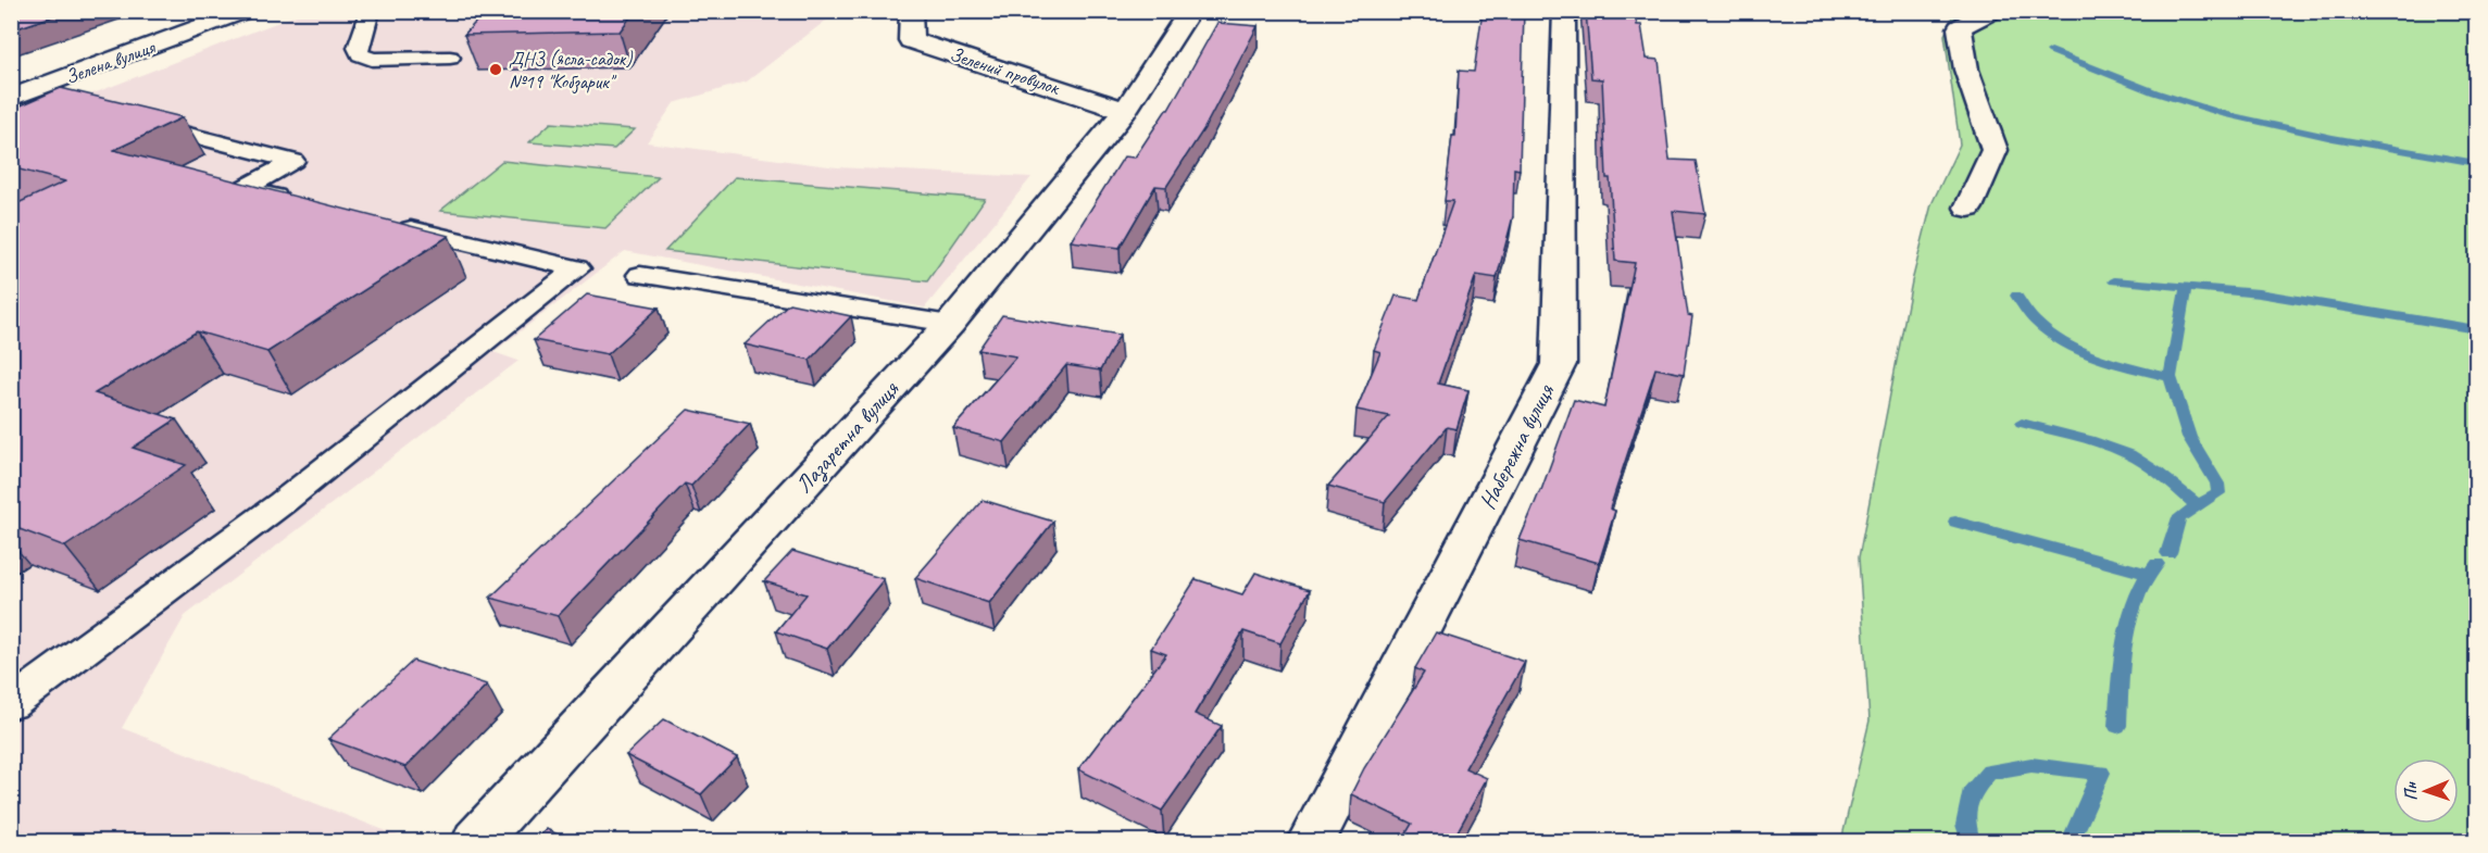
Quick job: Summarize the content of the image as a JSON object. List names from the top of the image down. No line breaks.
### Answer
{"streets":{"street":["Зелена вулиця","Зелений провулок","Лазаретна вулиця","Набережна вулиця"]},"crossings":[["Зелений провулок","Лазаретна вулиця"]],"places":["ДНЗ (ясла-садок) №19 \"Кобзарик\""],"north":"left"}
